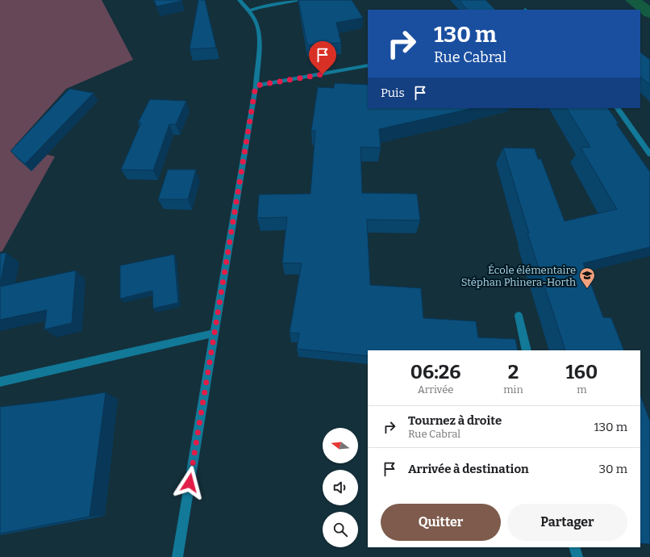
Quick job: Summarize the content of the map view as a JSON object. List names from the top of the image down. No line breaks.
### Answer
{"places":{"school or university":["École élémentaire Stéphan Phinera-Horth"]},"north":"left","page":{"turn":["130 m","Rue Cabral"],"then":"Puis","eta":["06:26","Arrivée","2","min","160","m"],"list":[{"name":"Tournez à droite","note":"Rue Cabral","value":"130 m"},{"name":"Arrivée à destination","value":"30 m"}],"buttons":["Quitter","Partager"]}}
